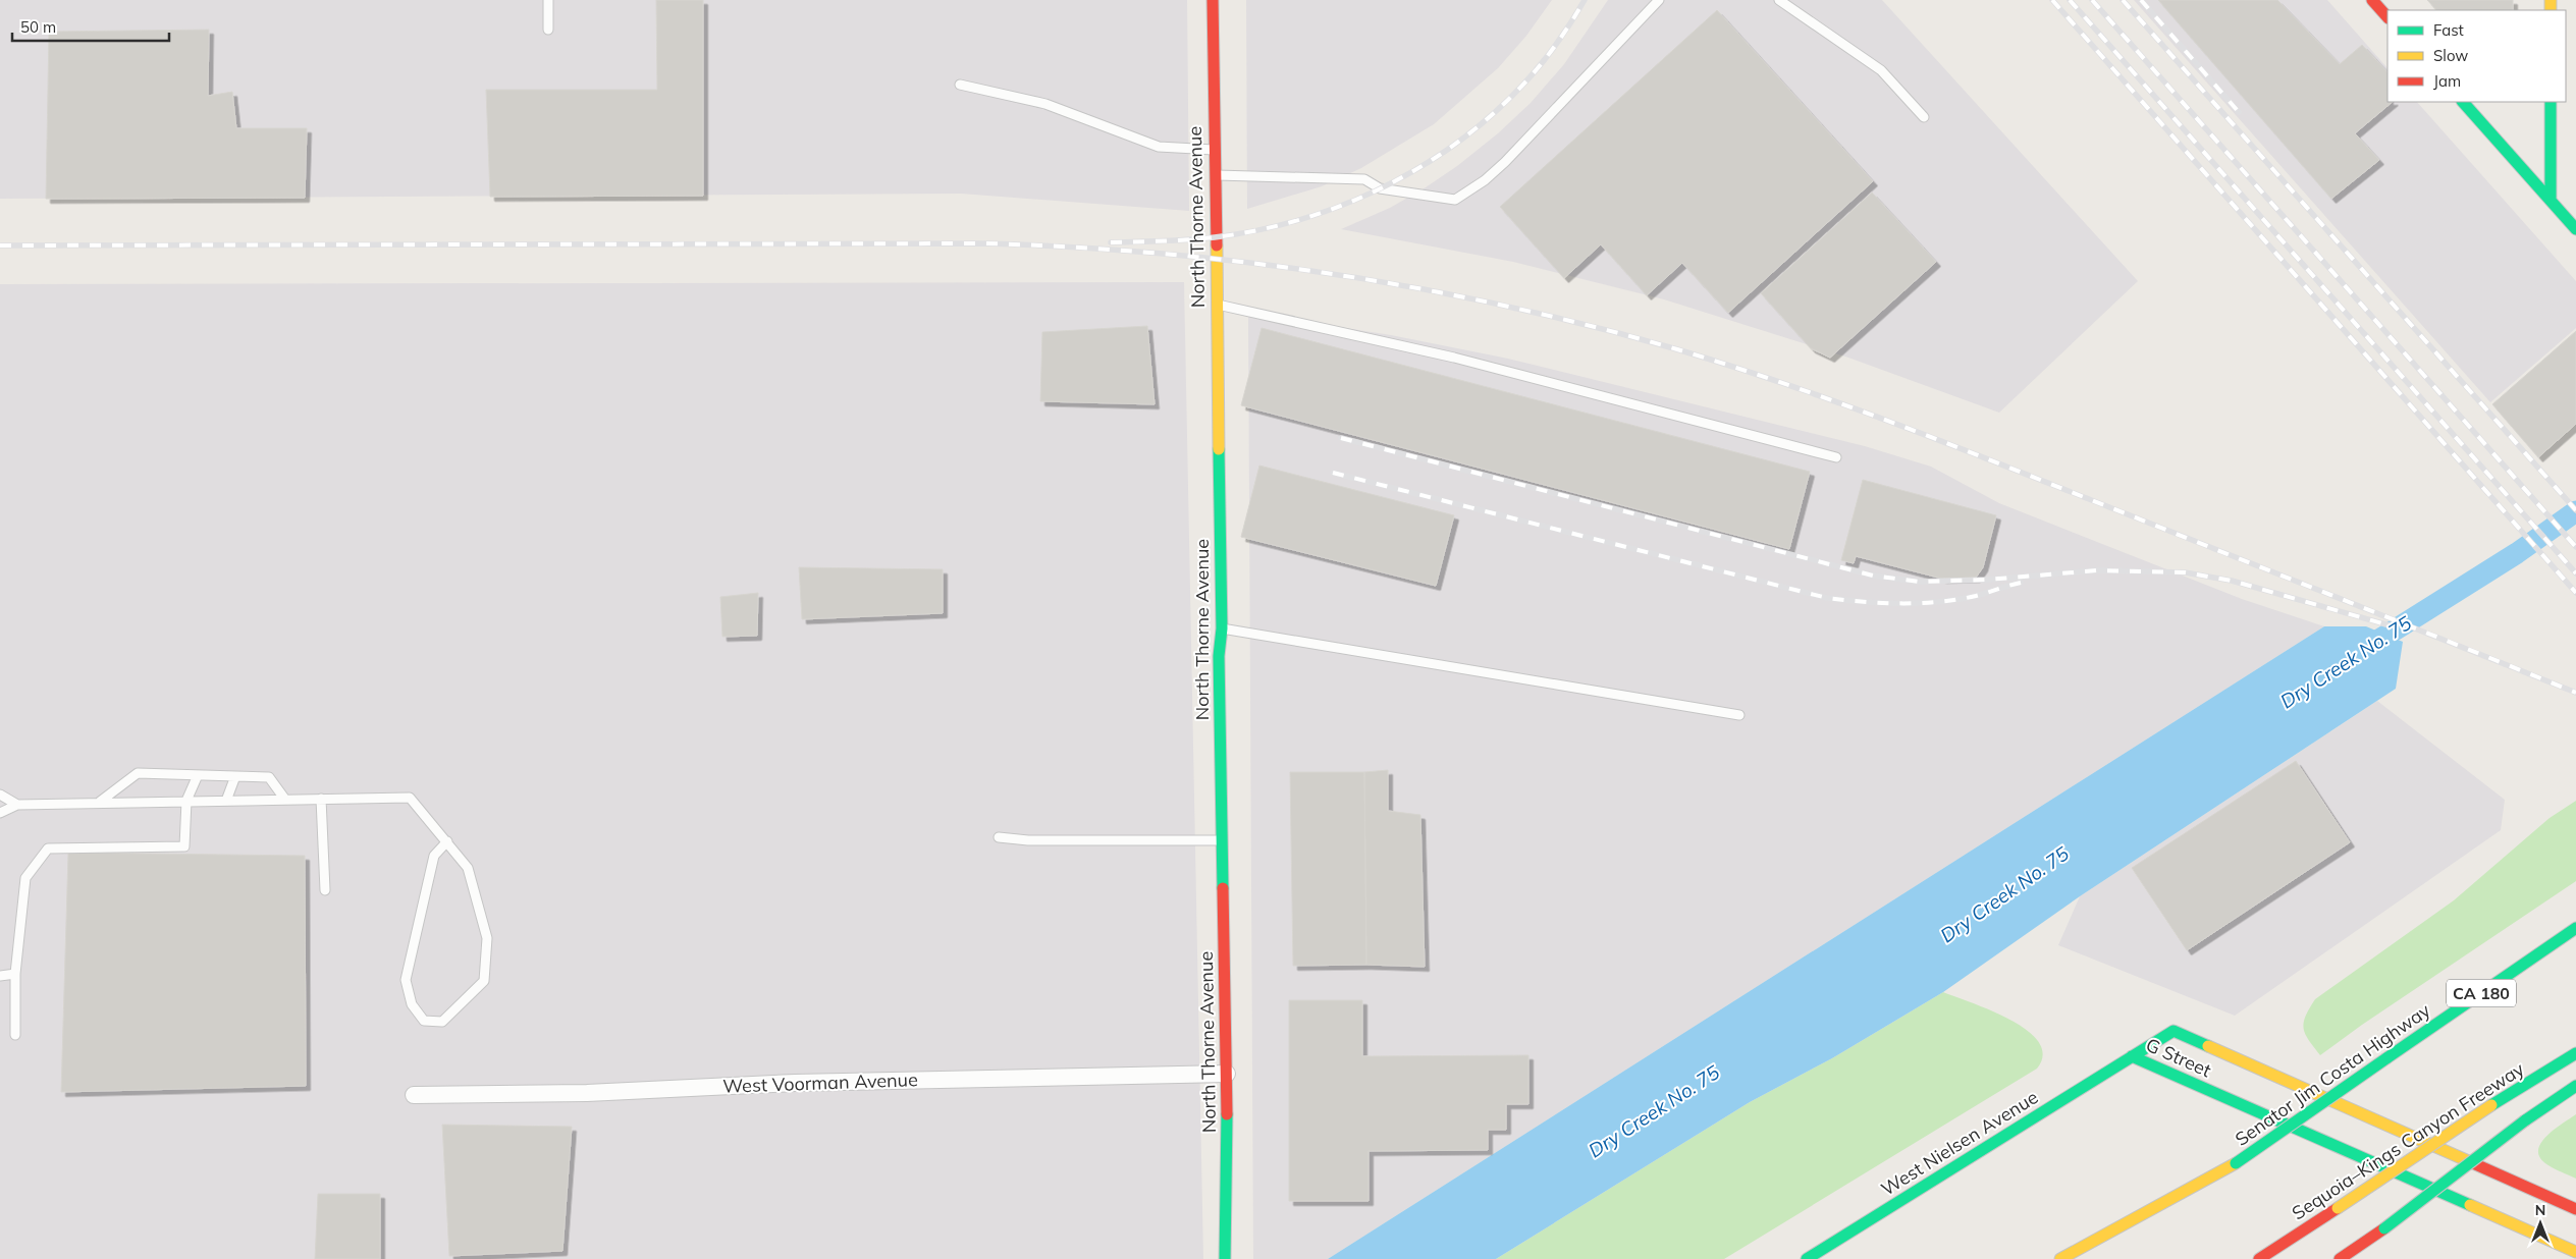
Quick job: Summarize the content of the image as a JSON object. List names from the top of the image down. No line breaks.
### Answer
{"streets":{"main road":["North Thorne Avenue","CA 180","G Street","Senator Jim Costa Highway","Sequoia–Kings Canyon Freeway","West Nielsen Avenue"],"street":["West Voorman Avenue"]},"crossings":[["North Thorne Avenue","West Voorman Avenue"],["CA 180","Senator Jim Costa Highway"],["G Street","West Nielsen Avenue"]],"water":["Dry Creek No. 75"],"legend":["Fast","Slow","Jam"],"scale_bar":"50 m","north":"top"}
